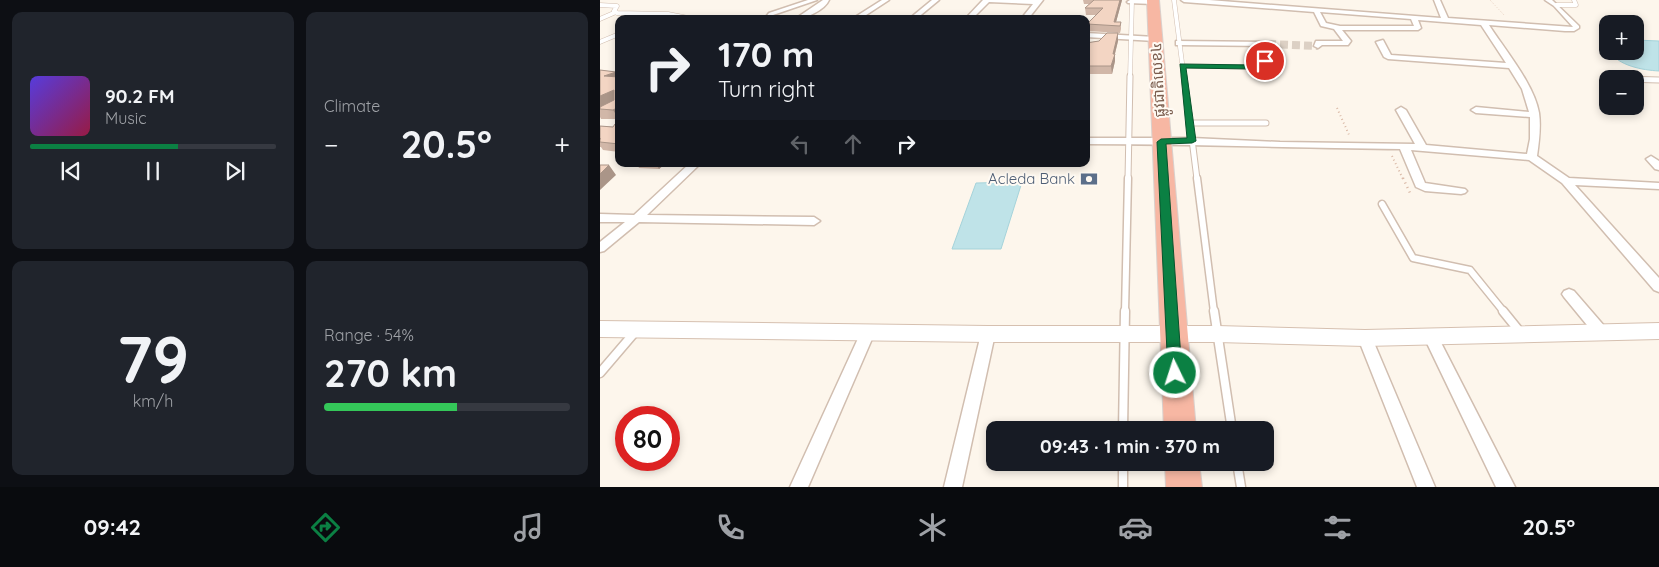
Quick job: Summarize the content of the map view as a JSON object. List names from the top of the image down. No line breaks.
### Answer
{"streets":{"highway":["ផ្លូវជាតិលេខ៤"]},"places":{"bank":["Acleda Bank"]},"page":{"tile":["Climate",["79","km/h"],["Range · 54%","270 km"]],"map_buttons":["+","−"],"turn":["170 m","Turn right"],"song":["90.2 FM","Music"],"heat":["−","20.5°","+"],"limit":"80","trip":"09:43 · 1 min · 370 m","tabs":["09:42","20.5°"]}}
